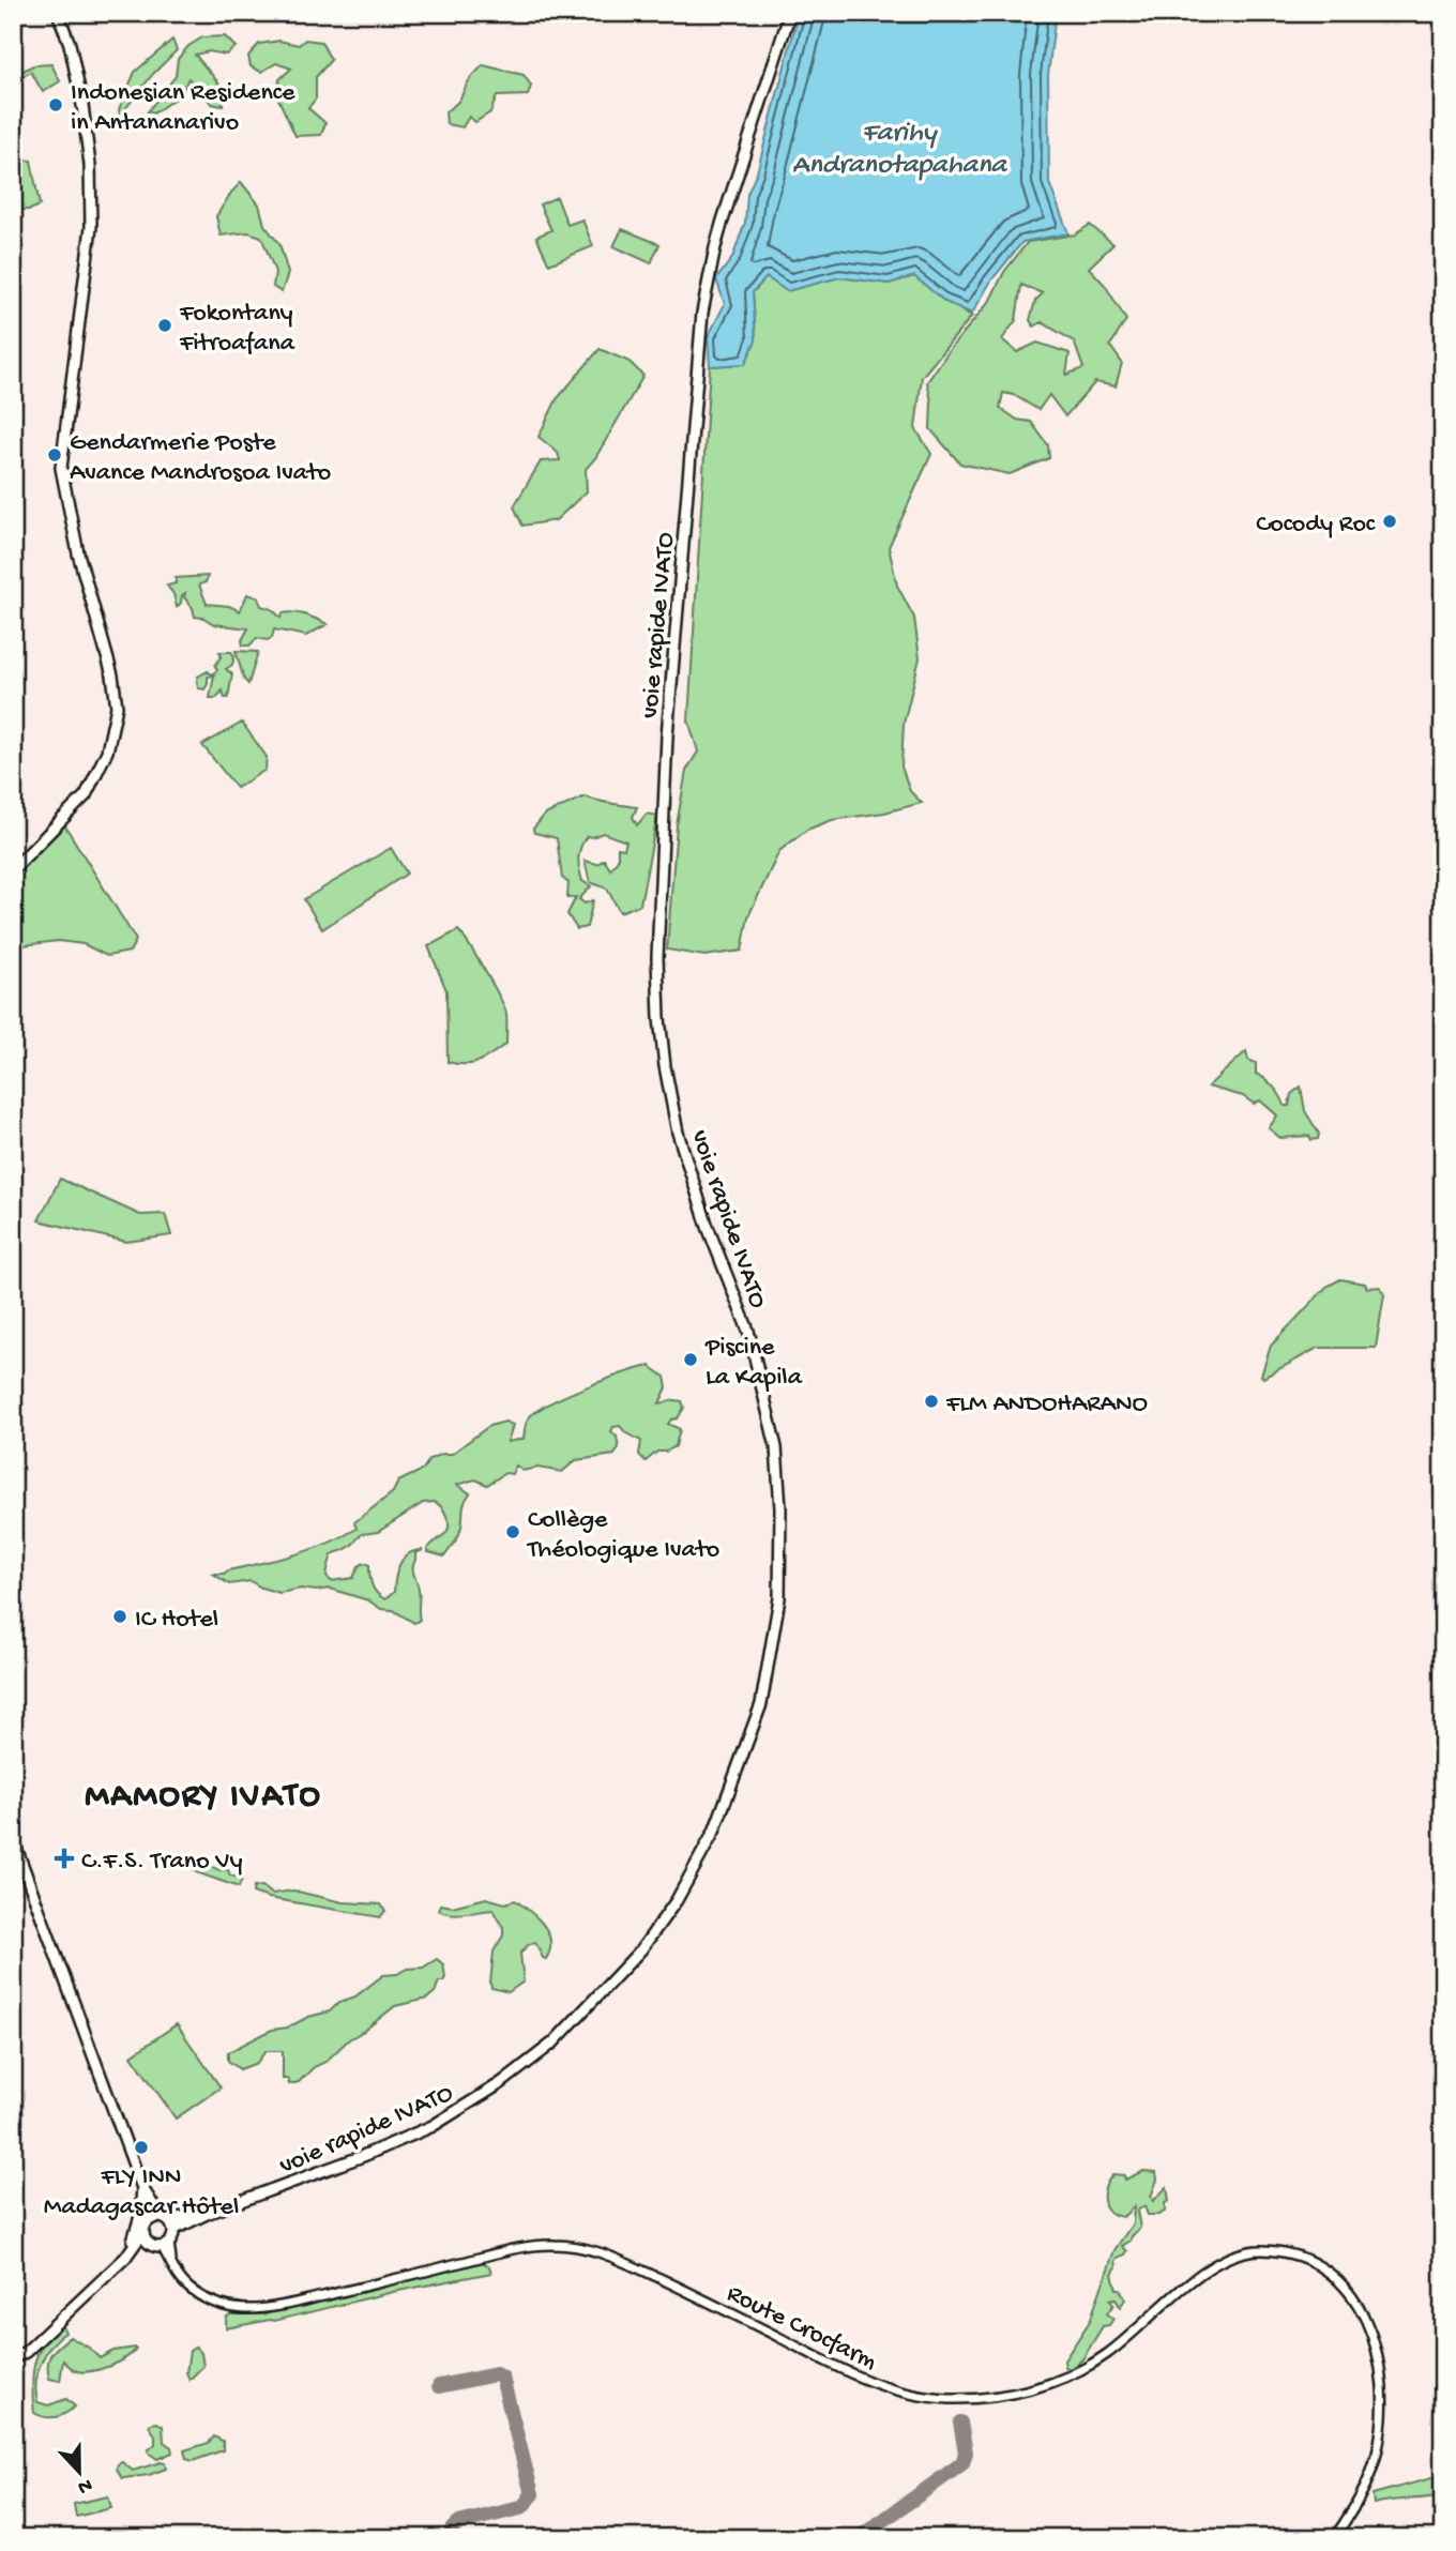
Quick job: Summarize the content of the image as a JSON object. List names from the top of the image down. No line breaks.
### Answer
{"streets":{"main road":["voie rapide IVATO"],"street":["Route Crocfarm"]},"districts":["MAMORY IVATO"],"water":["Farihy Andranotapahana"],"places":{"other":["Indonesian Residence in Antananarivo","Fokontany Fitroafana","Gendarmerie Poste Avance Mandrosoa Ivato","Cocody Roc","Piscine La Kapila","FLM ANDOHARANO","Collège Théologique Ivato","IC Hotel","FLY INN Madagascar Hôtel"],"health":["C.F.S. Trano Vy"]},"north":"bottom"}
